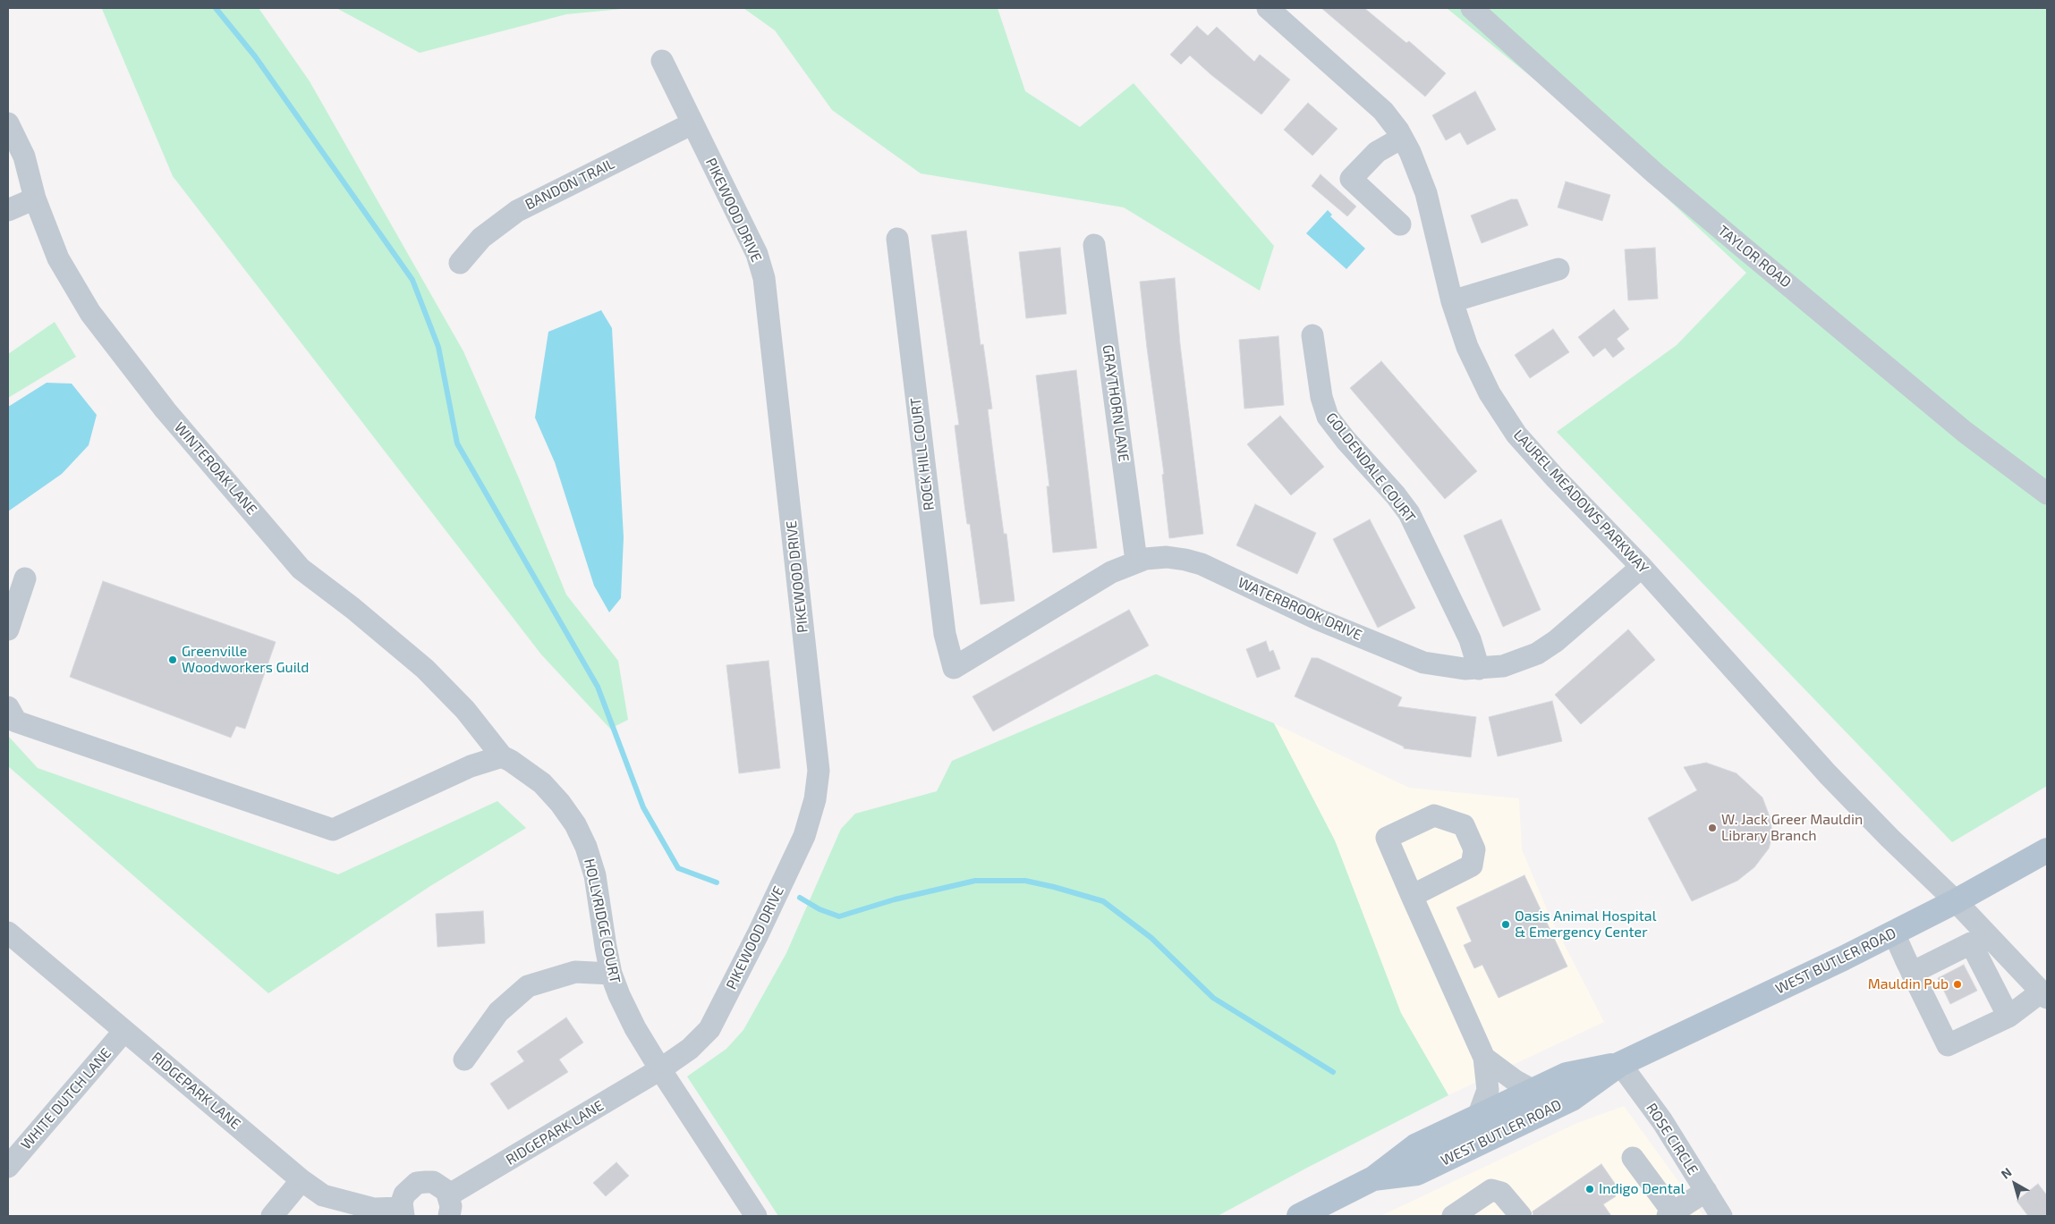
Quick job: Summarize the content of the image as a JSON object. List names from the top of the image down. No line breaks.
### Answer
{"streets":{"main road":["WEST BUTLER ROAD"],"street":["BANDON TRAIL","PIKEWOOD DRIVE","TAYLOR ROAD","GRAYTHORN LANE","ROCK HILL COURT","GOLDENDALE COURT","WINTEROAK LANE","LAUREL MEADOWS PARKWAY","WATERBROOK DRIVE","HOLLYRIDGE COURT","RIDGEPARK LANE","WHITE DUTCH LANE","ROSE CIRCLE"]},"crossings":[["BANDON TRAIL","PIKEWOOD DRIVE"],["PIKEWOOD DRIVE","HOLLYRIDGE COURT"],["PIKEWOOD DRIVE","RIDGEPARK LANE"],["GRAYTHORN LANE","WATERBROOK DRIVE"],["ROCK HILL COURT","WATERBROOK DRIVE"],["GOLDENDALE COURT","WATERBROOK DRIVE"],["WINTEROAK LANE","HOLLYRIDGE COURT"],["LAUREL MEADOWS PARKWAY","WATERBROOK DRIVE"],["LAUREL MEADOWS PARKWAY","WEST BUTLER ROAD"],["HOLLYRIDGE COURT","RIDGEPARK LANE"],["WEST BUTLER ROAD","ROSE CIRCLE"],["RIDGEPARK LANE","WHITE DUTCH LANE"]],"places":["Greenville Woodworkers Guild","W. Jack Greer Mauldin Library Branch","Oasis Animal Hospital & Emergency Center","Mauldin Pub","Indigo Dental"],"north":"top left"}
